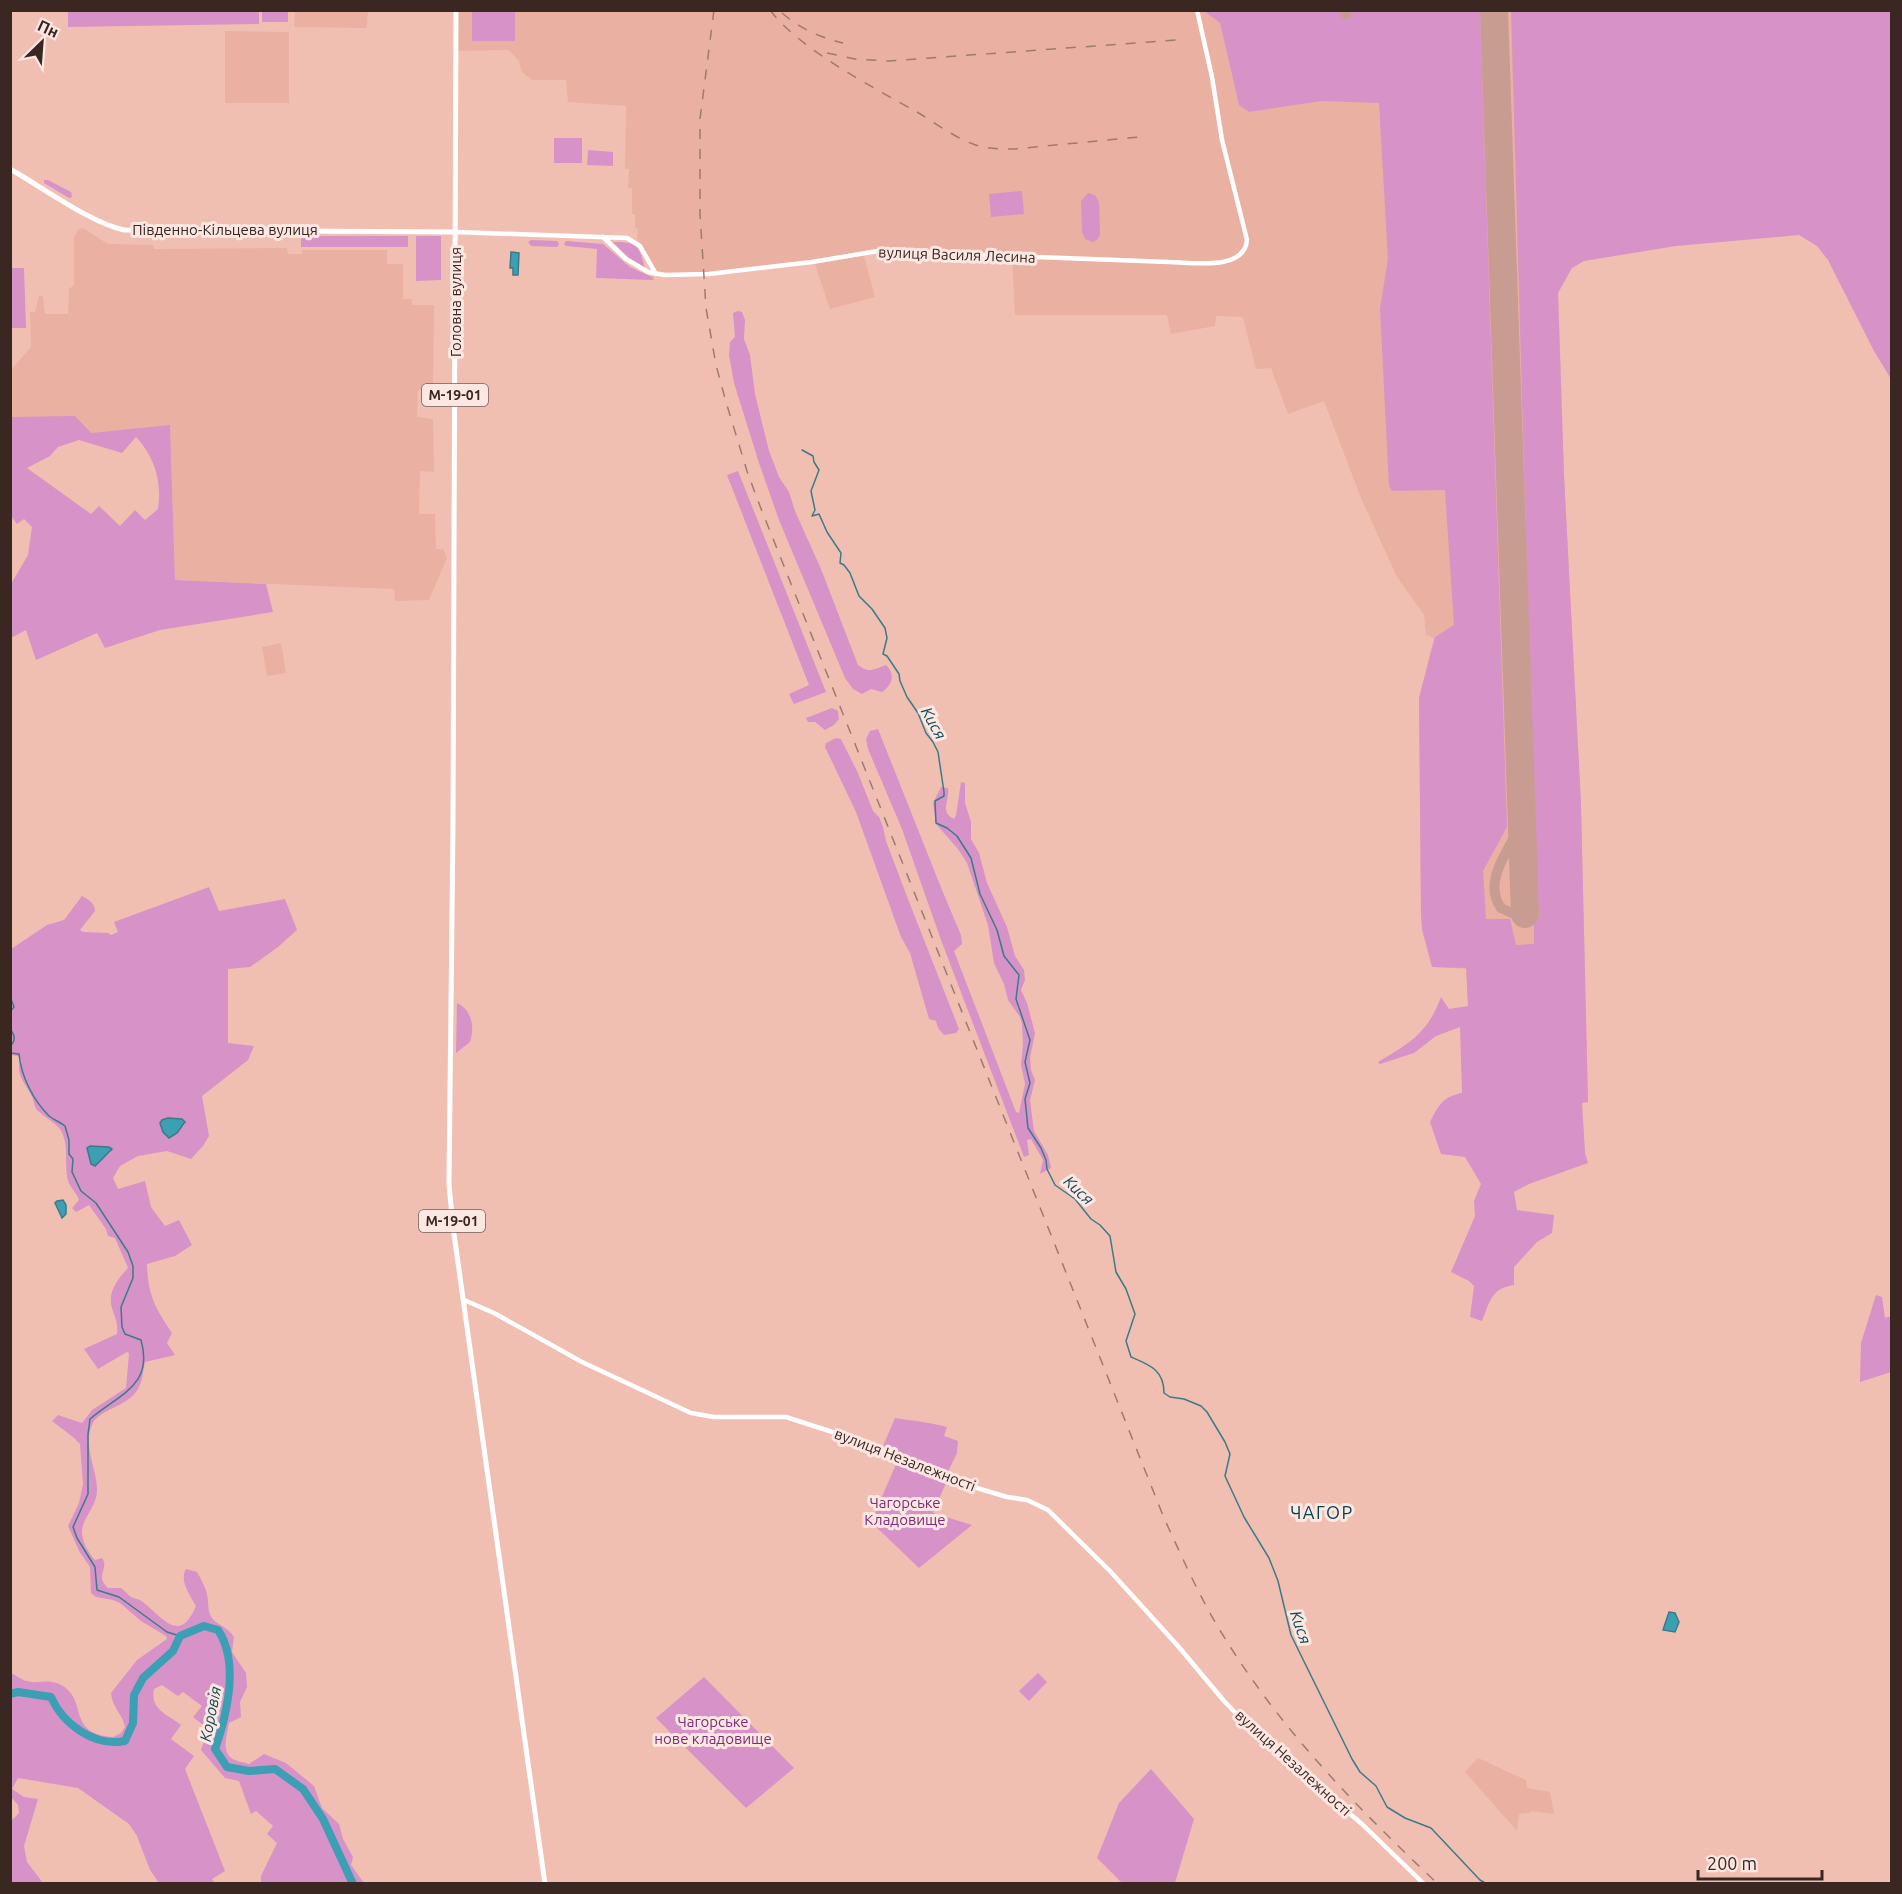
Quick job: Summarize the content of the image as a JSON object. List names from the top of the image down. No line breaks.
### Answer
{"streets":{"main road":["Південно-Кільцева вулиця","Головна вулиця","М-19-01"],"street":["вулиця Василя Лесина","вулиця Незалежності"]},"crossings":[["Південно-Кільцева вулиця","Головна вулиця"],["Головна вулиця","М-19-01"],["Головна вулиця","вулиця Незалежності"],["М-19-01","вулиця Незалежності"]],"districts":["ЧАГОР"],"water":["Кися","Коровія"],"parks":["Чагорське Кладовище","Чагорське нове кладовище"],"scale_bar":"200 m","north":"top right"}
